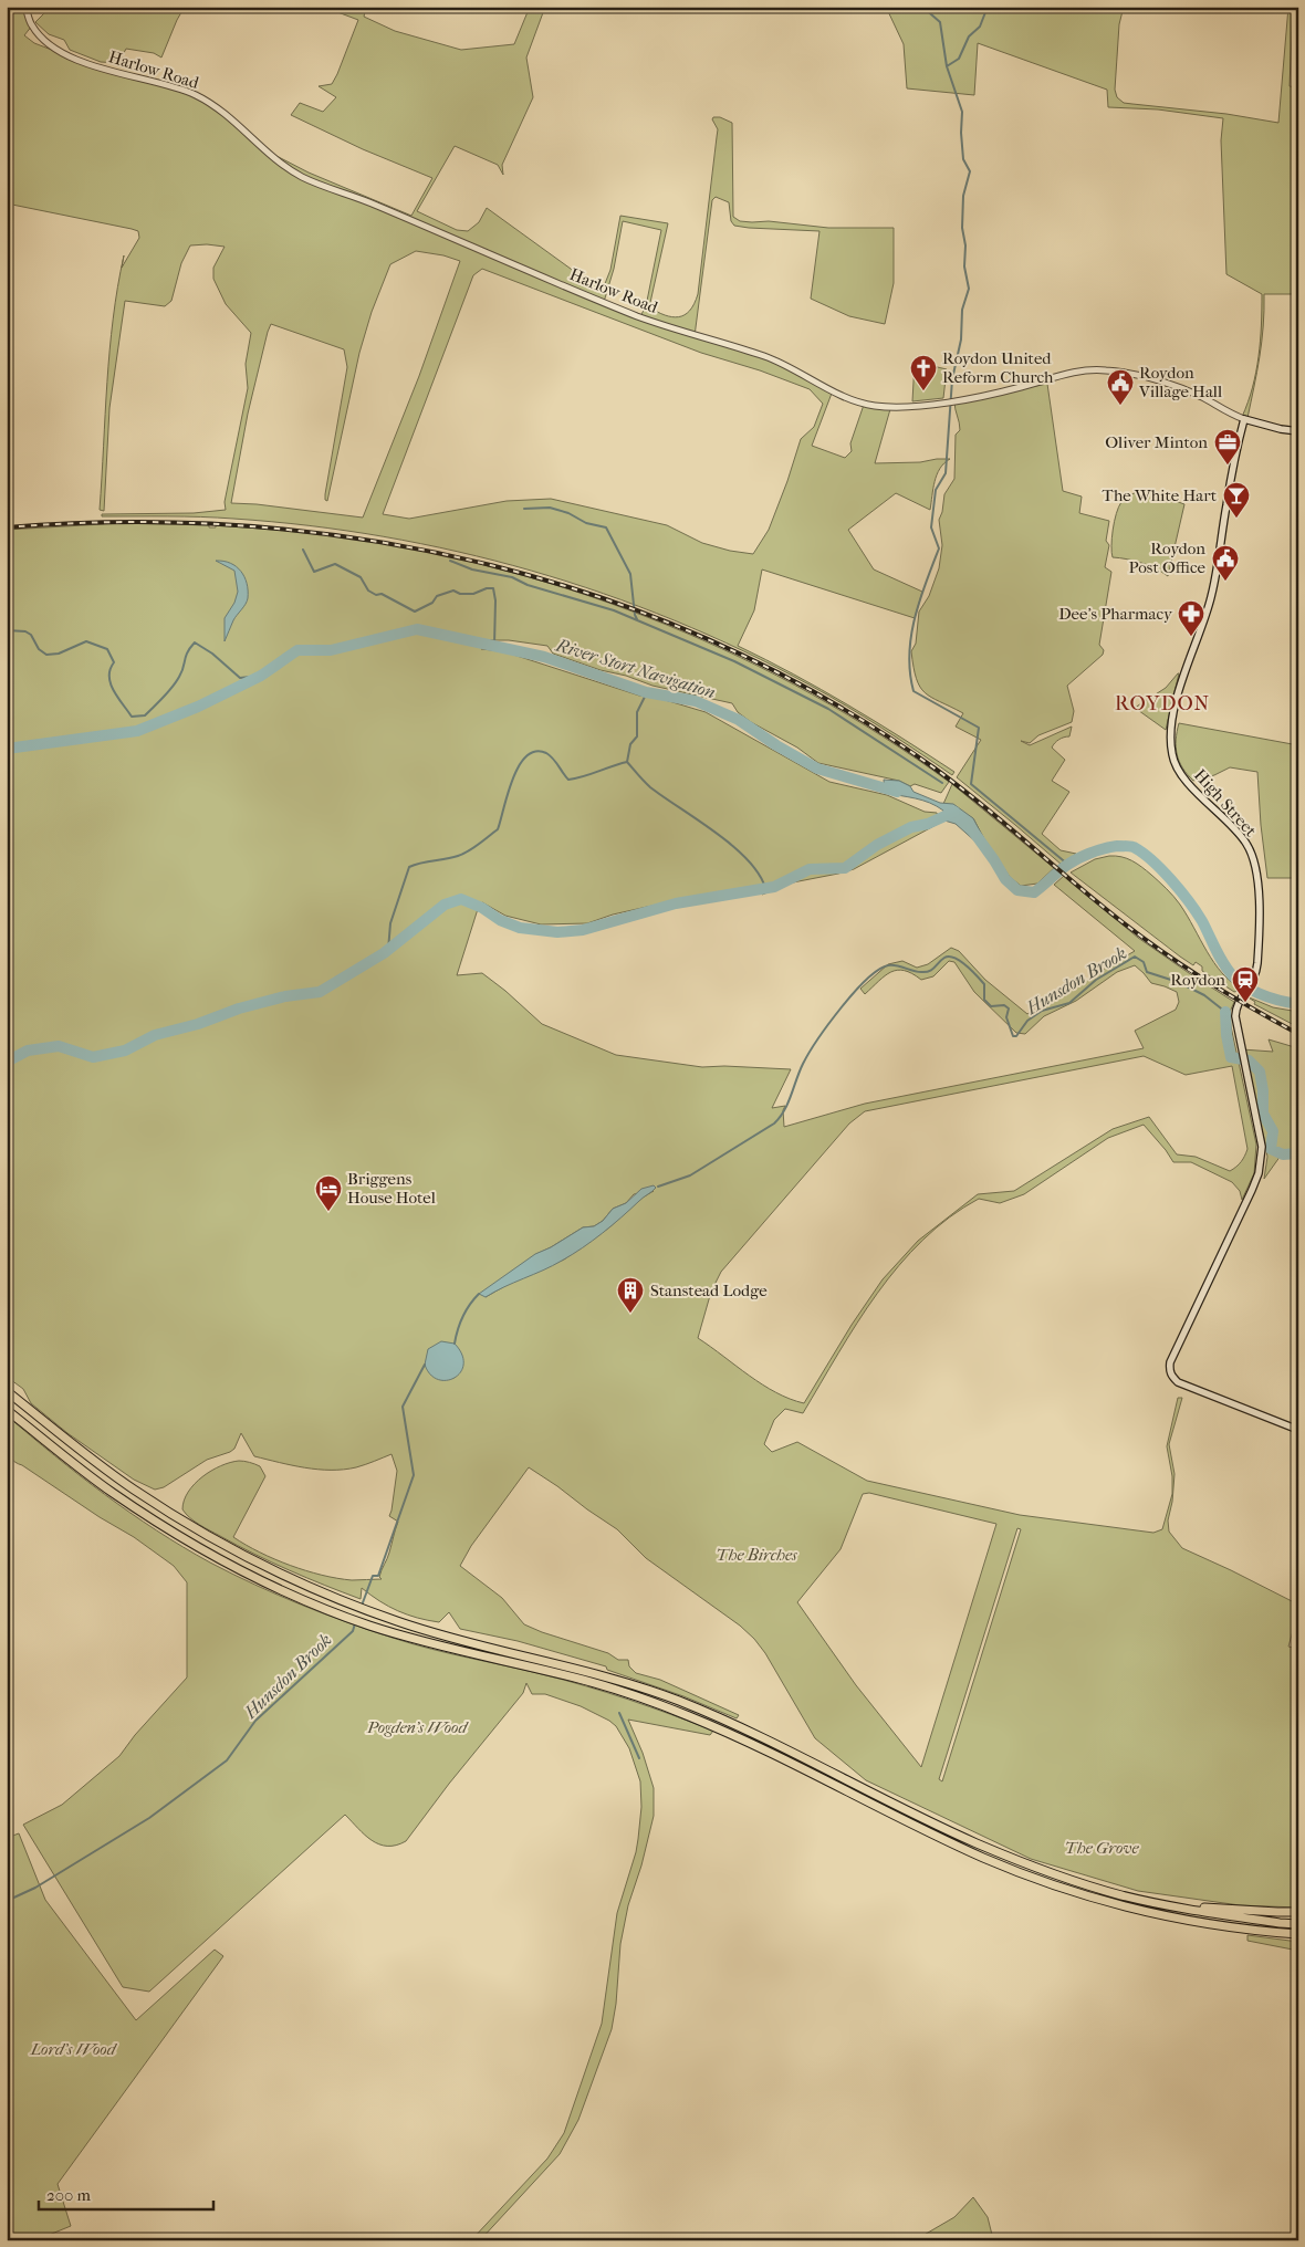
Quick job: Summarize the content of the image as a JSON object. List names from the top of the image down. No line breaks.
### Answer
{"streets":{"main road":["High Street"],"street":["Harlow Road"]},"crossings":[["Harlow Road","High Street"]],"districts":["ROYDON"],"water":["River Stort Navigation","Hunsdon Brook"],"parks":["The Birches","Pogden's Wood","The Grove","Lord's Wood"],"places":{"church":["Roydon United Reform Church"],"public building":["Roydon Village Hall","Roydon Post Office"],"office":["Oliver Minton"],"bar":["The White Hart"],"pharmacy":["Dee's Pharmacy"],"station":["Roydon"],"hotel":["Briggens House Hotel"],"building":["Stanstead Lodge"]},"scale_bar":"200 m"}
